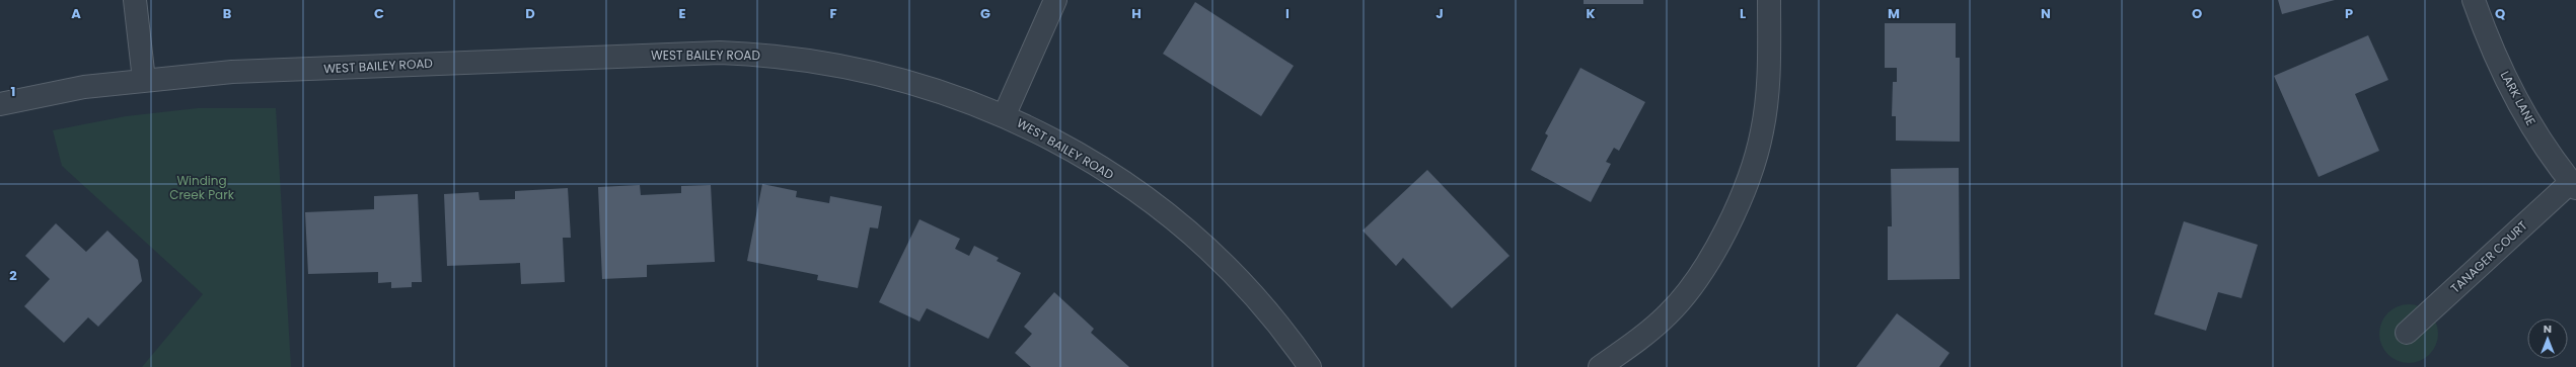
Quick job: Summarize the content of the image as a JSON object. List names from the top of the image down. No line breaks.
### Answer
{"streets":{"street":["WEST BAILEY ROAD","LARK LANE","TANAGER COURT"]},"crossings":[["LARK LANE","TANAGER COURT"]],"parks":["Winding Creek Park"],"north":"top","grid":{"columns":["A","B","C","D","E","F","G","H","I","J","K","L","M","N","O","P","Q"],"rows":["1","2"]}}
